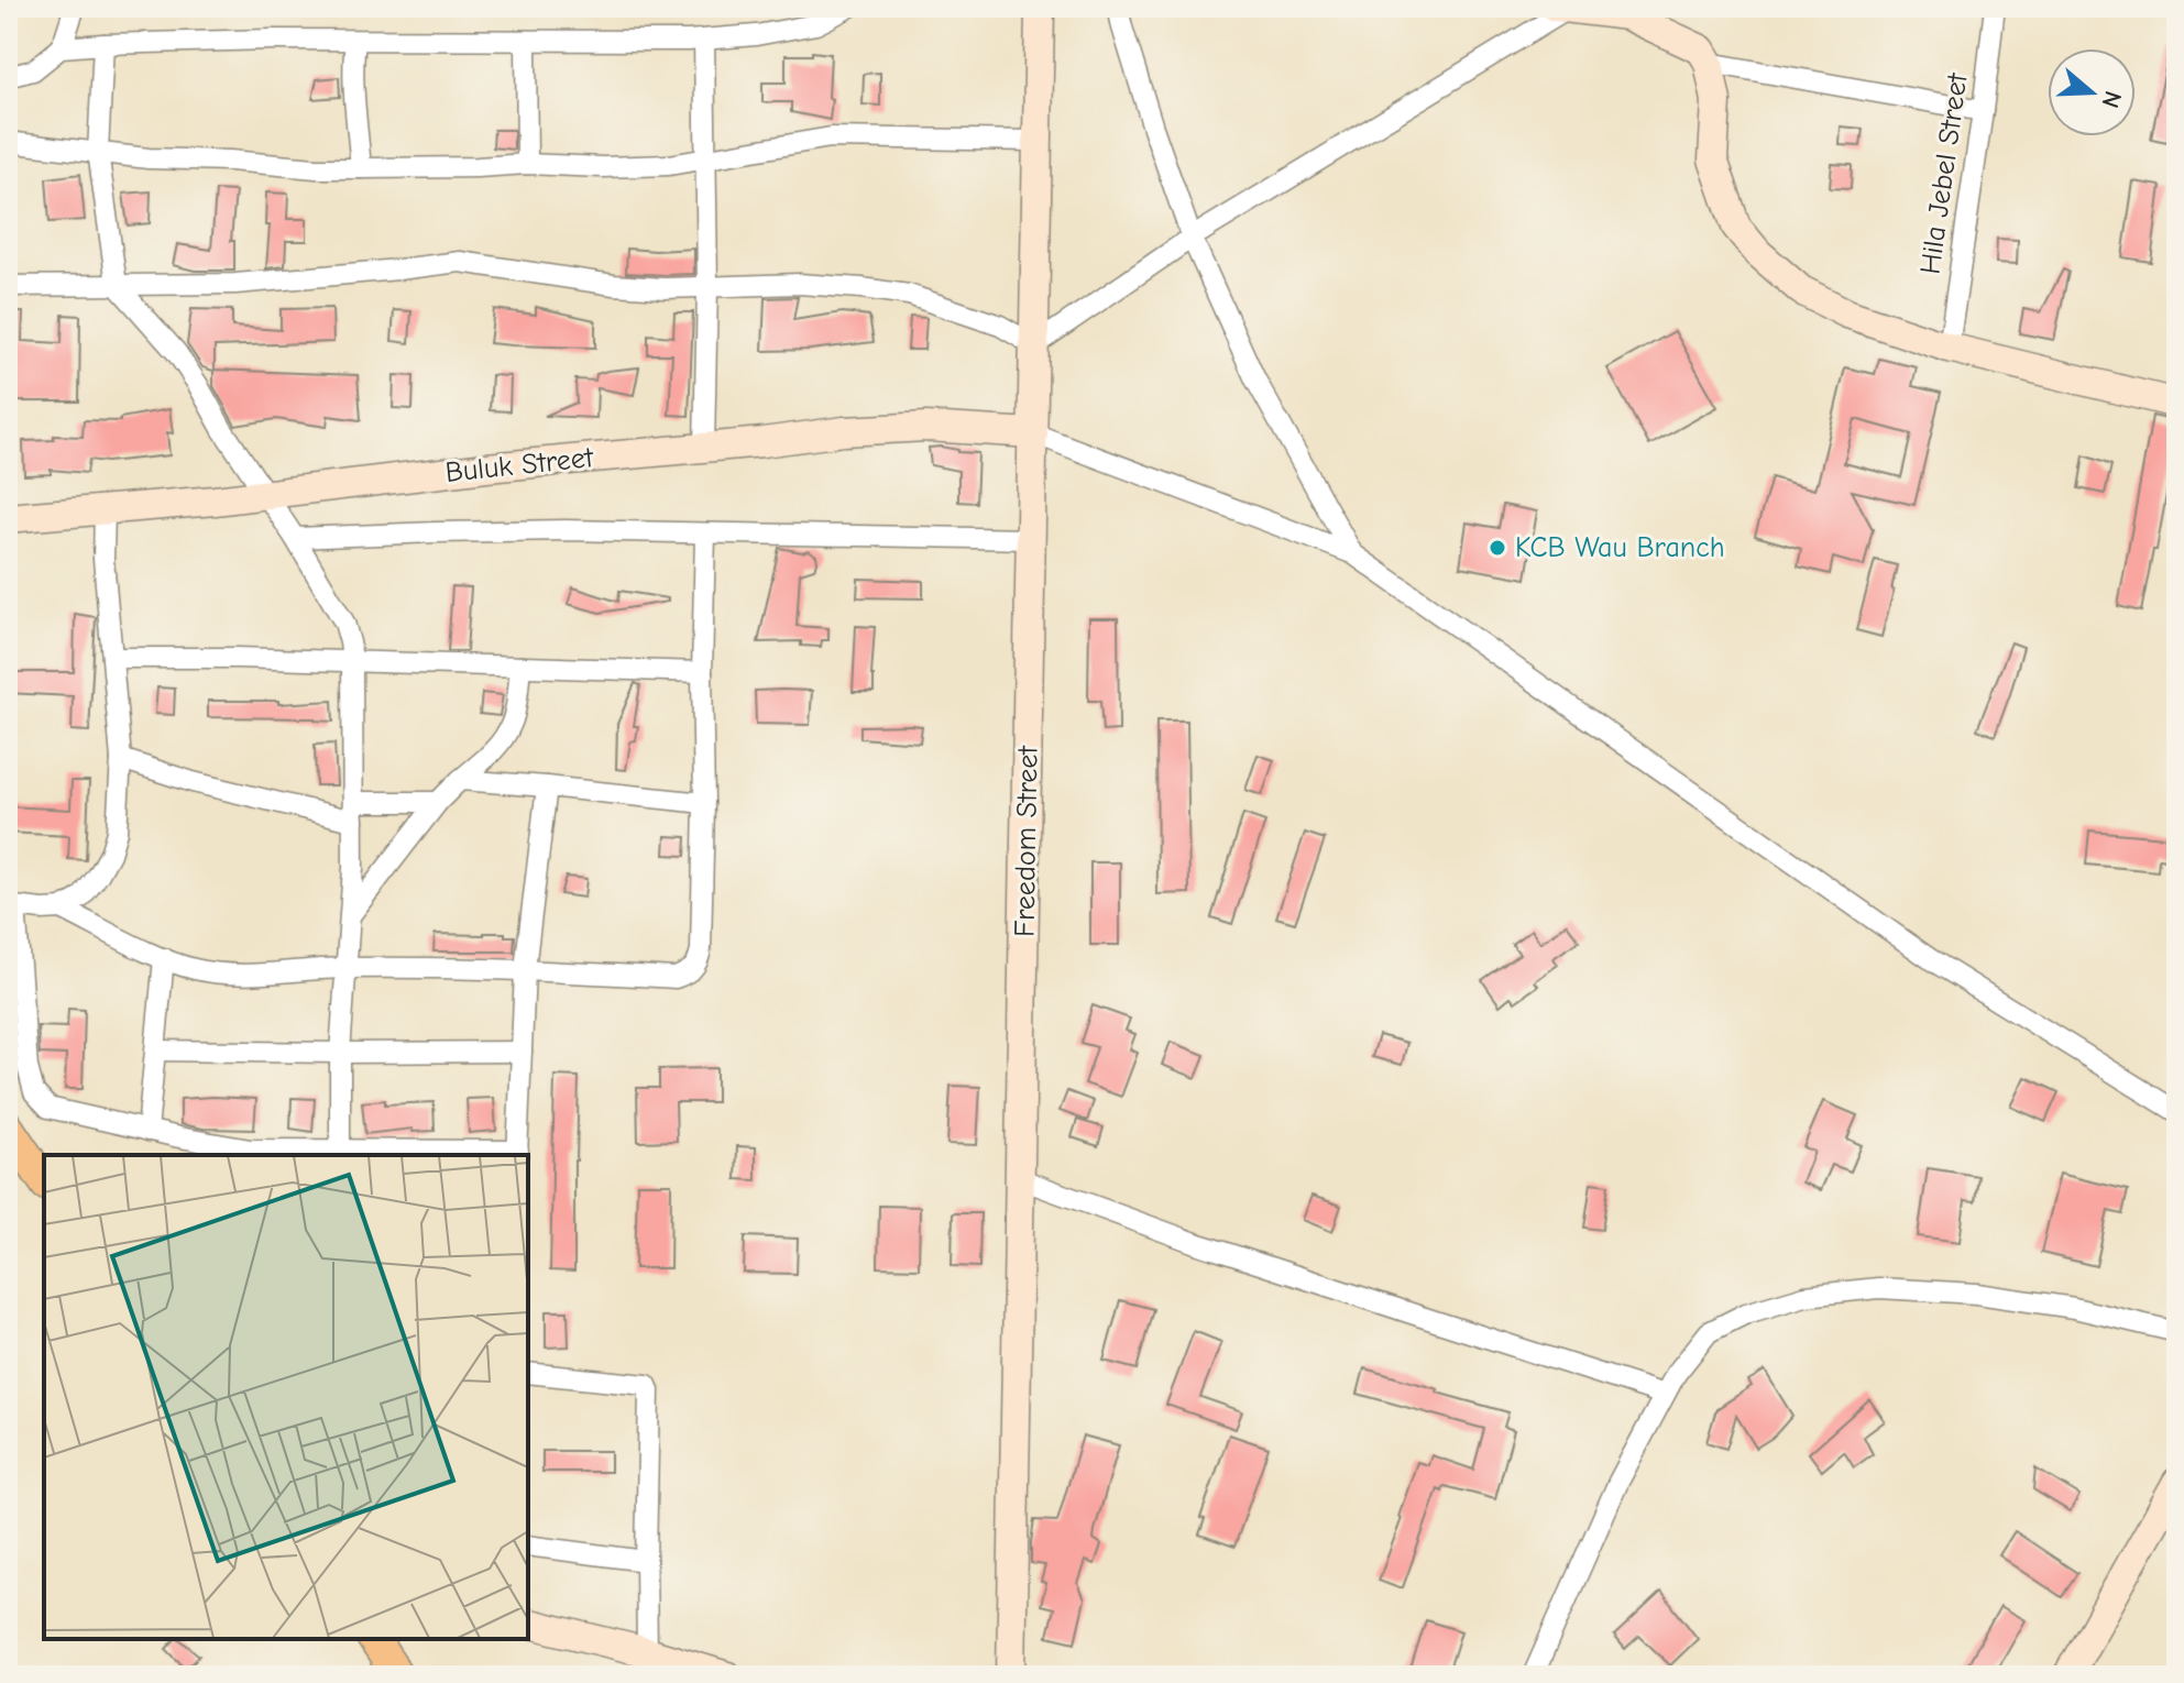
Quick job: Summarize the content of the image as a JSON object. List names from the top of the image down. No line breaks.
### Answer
{"streets":{"street":["Hila Jebel Street","Buluk Street","Freedom Street"]},"crossings":[["Buluk Street","Freedom Street"]],"places":["KCB Wau Branch"],"north":"right"}
